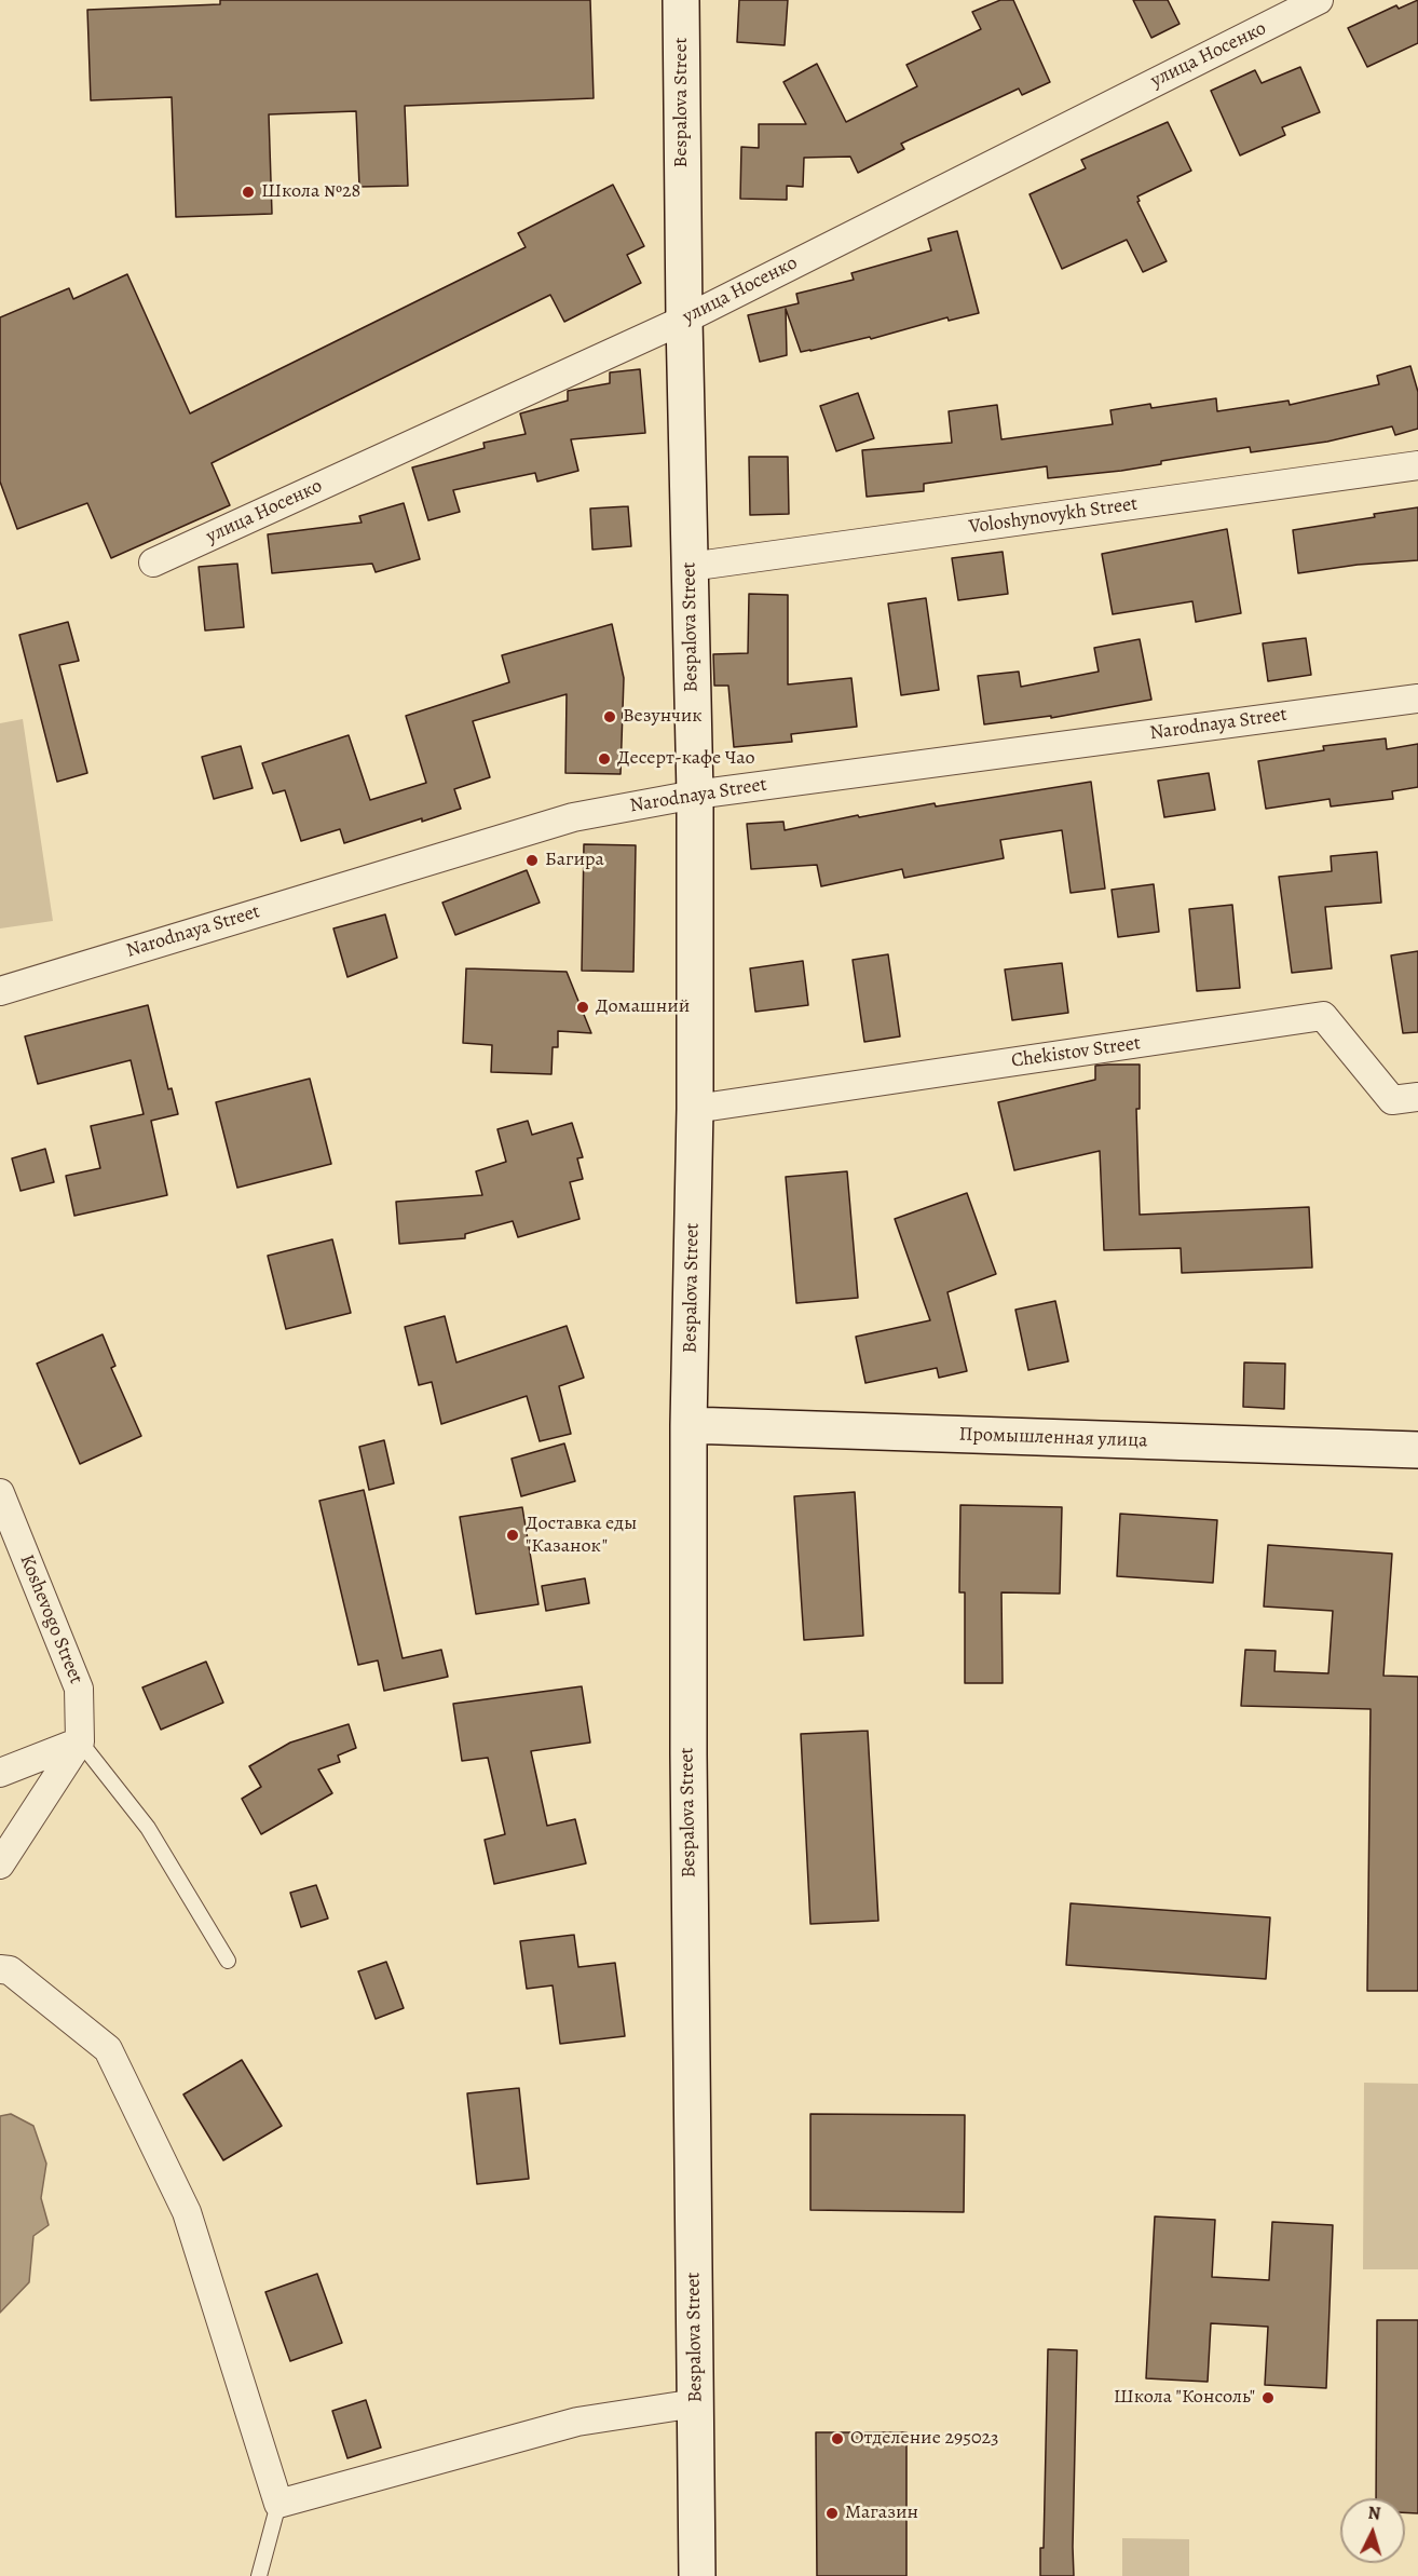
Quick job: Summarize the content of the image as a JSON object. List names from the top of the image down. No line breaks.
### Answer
{"streets":{"main road":["Bespalova Street","Промышленная улица"],"street":["улица Носенко","Voloshynovykh Street","Narodnaya Street","Chekistov Street","Koshevogo Street"]},"crossings":[["улица Носенко","Bespalova Street"],["Bespalova Street","Voloshynovykh Street"],["Bespalova Street","Narodnaya Street"],["Bespalova Street","Chekistov Street"],["Bespalova Street","Промышленная улица"]],"places":["Школа №28","Везунчик","Десерт-кафе Чао","Багира","Домашний","Доставка еды \"Казанок\"","Школа \"Консоль\"","Отделение 295023","Магазин"],"north":"top"}
